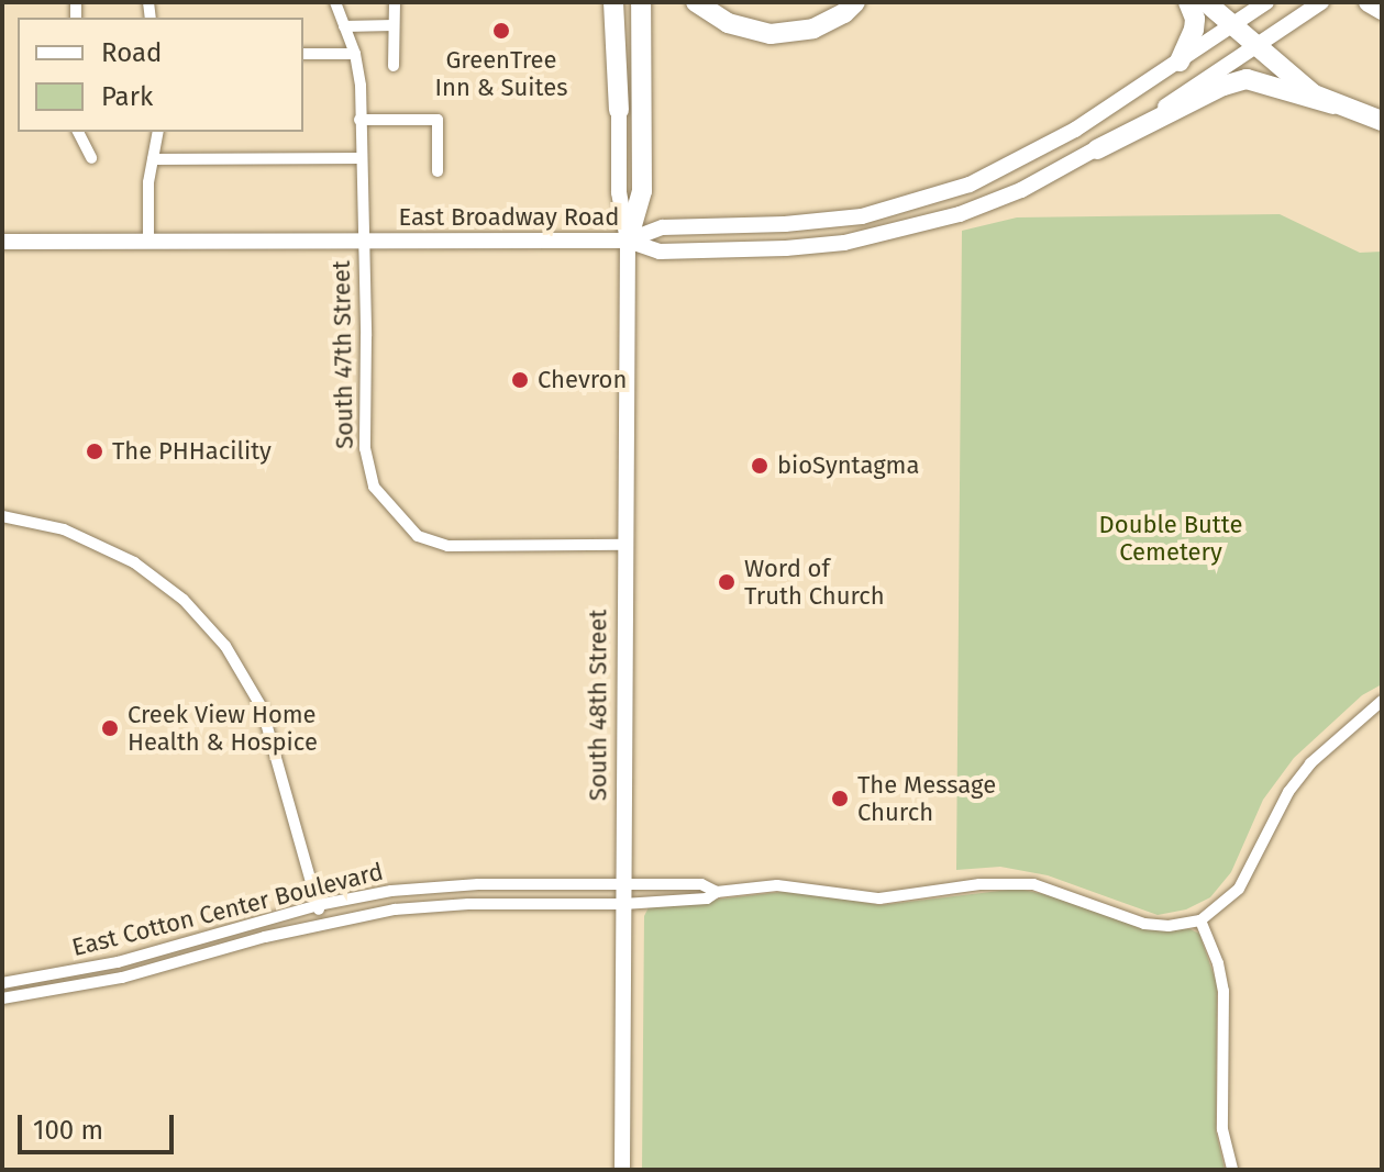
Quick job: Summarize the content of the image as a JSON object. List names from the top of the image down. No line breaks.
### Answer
{"streets":{"highway":["South 48th Street"],"main road":["East Broadway Road"],"street":["South 47th Street","East Cotton Center Boulevard"]},"crossings":[["East Broadway Road","South 47th Street"],["East Broadway Road","South 48th Street"],["South 47th Street","South 48th Street"],["South 48th Street","East Cotton Center Boulevard"]],"parks":["Double Butte Cemetery"],"places":["GreenTree Inn & Suites","Chevron","The PHHacility","bioSyntagma","Word of Truth Church","Creek View Home Health & Hospice","The Message Church"],"legend":["Road","Park"],"scale_bar":"100 m"}
